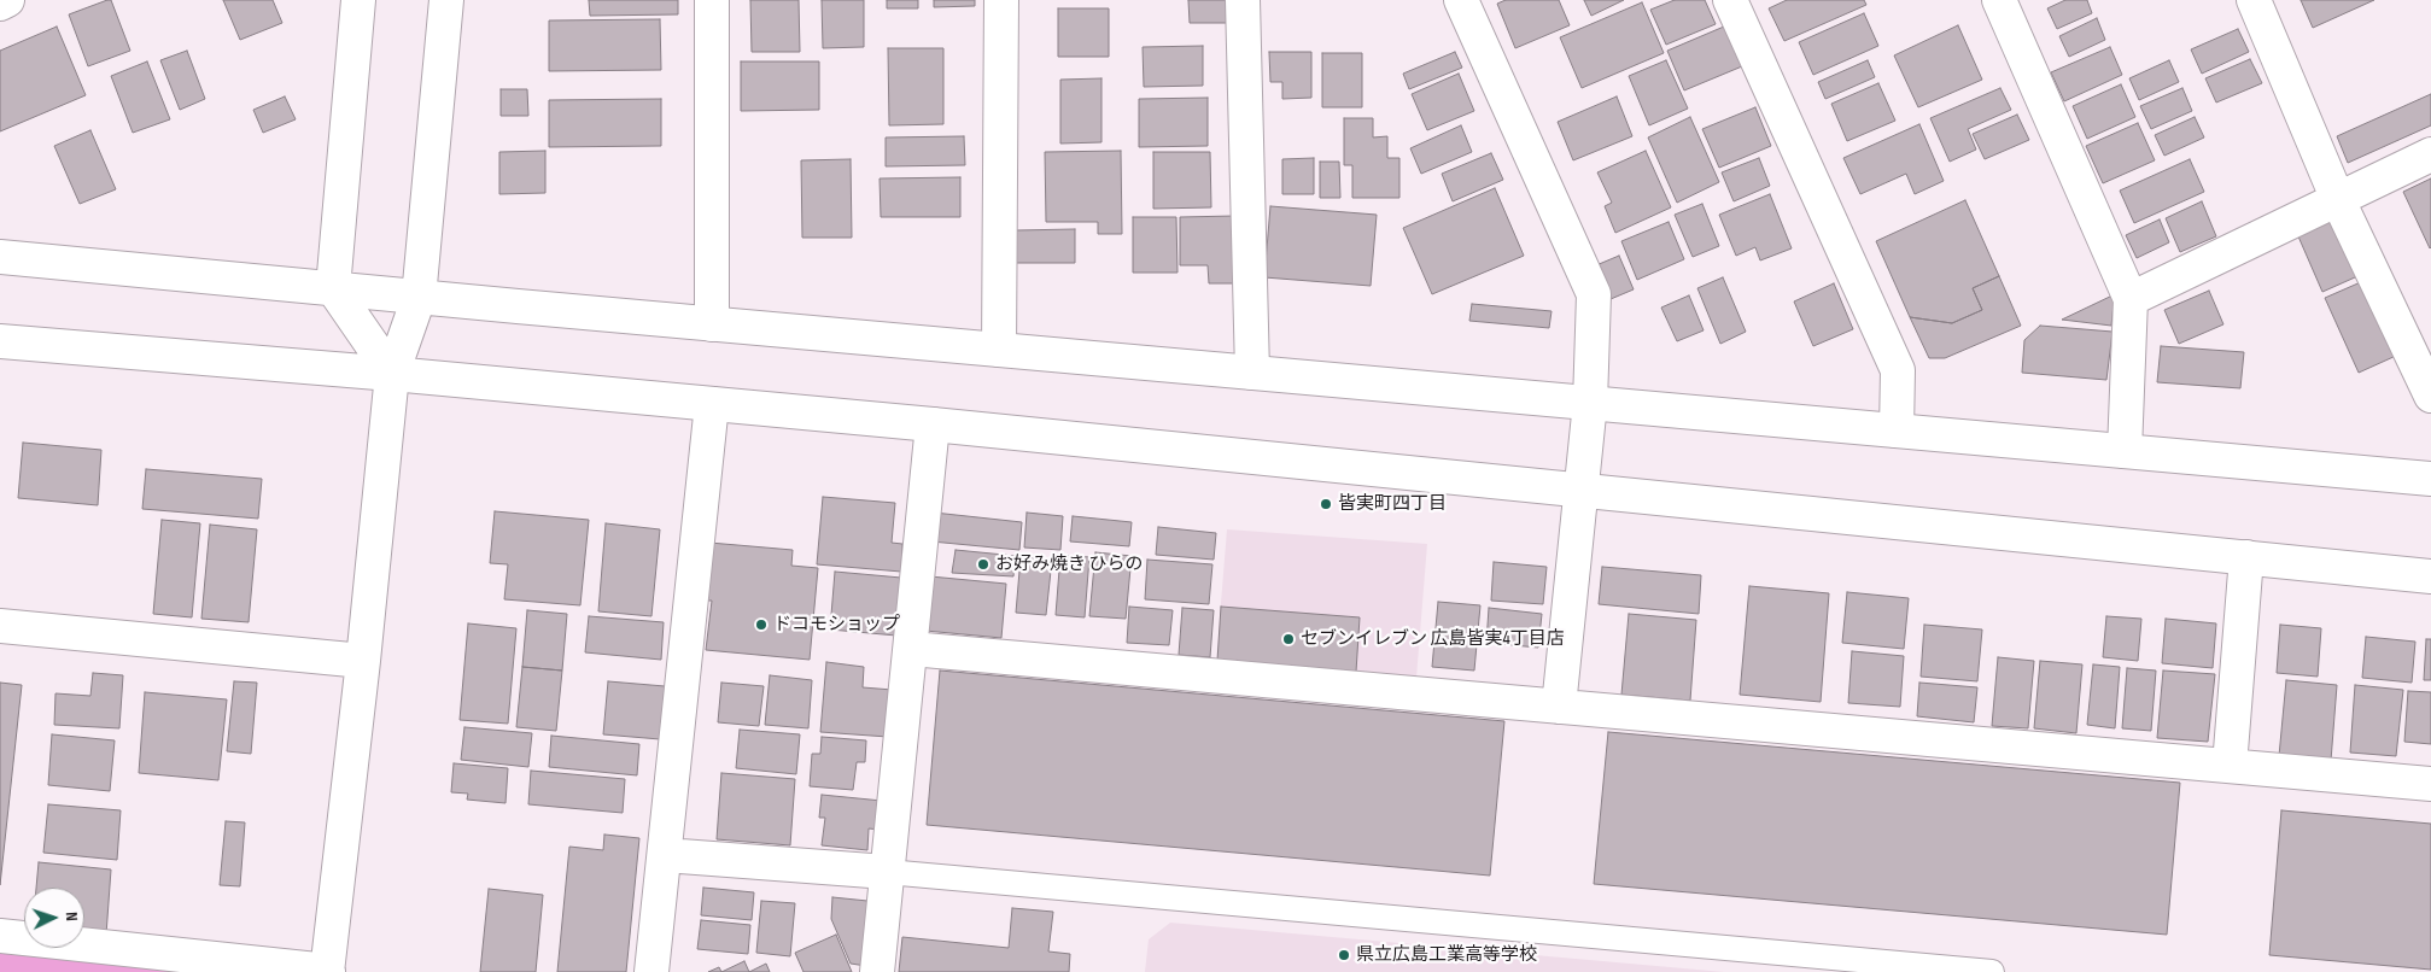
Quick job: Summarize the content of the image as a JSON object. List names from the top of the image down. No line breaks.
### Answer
{"places":["皆実町四丁目","お好み焼き ひらの","ドコモショップ","セブンイレブン 広島皆実4丁目店","県立広島工業高等学校"],"north":"right"}
